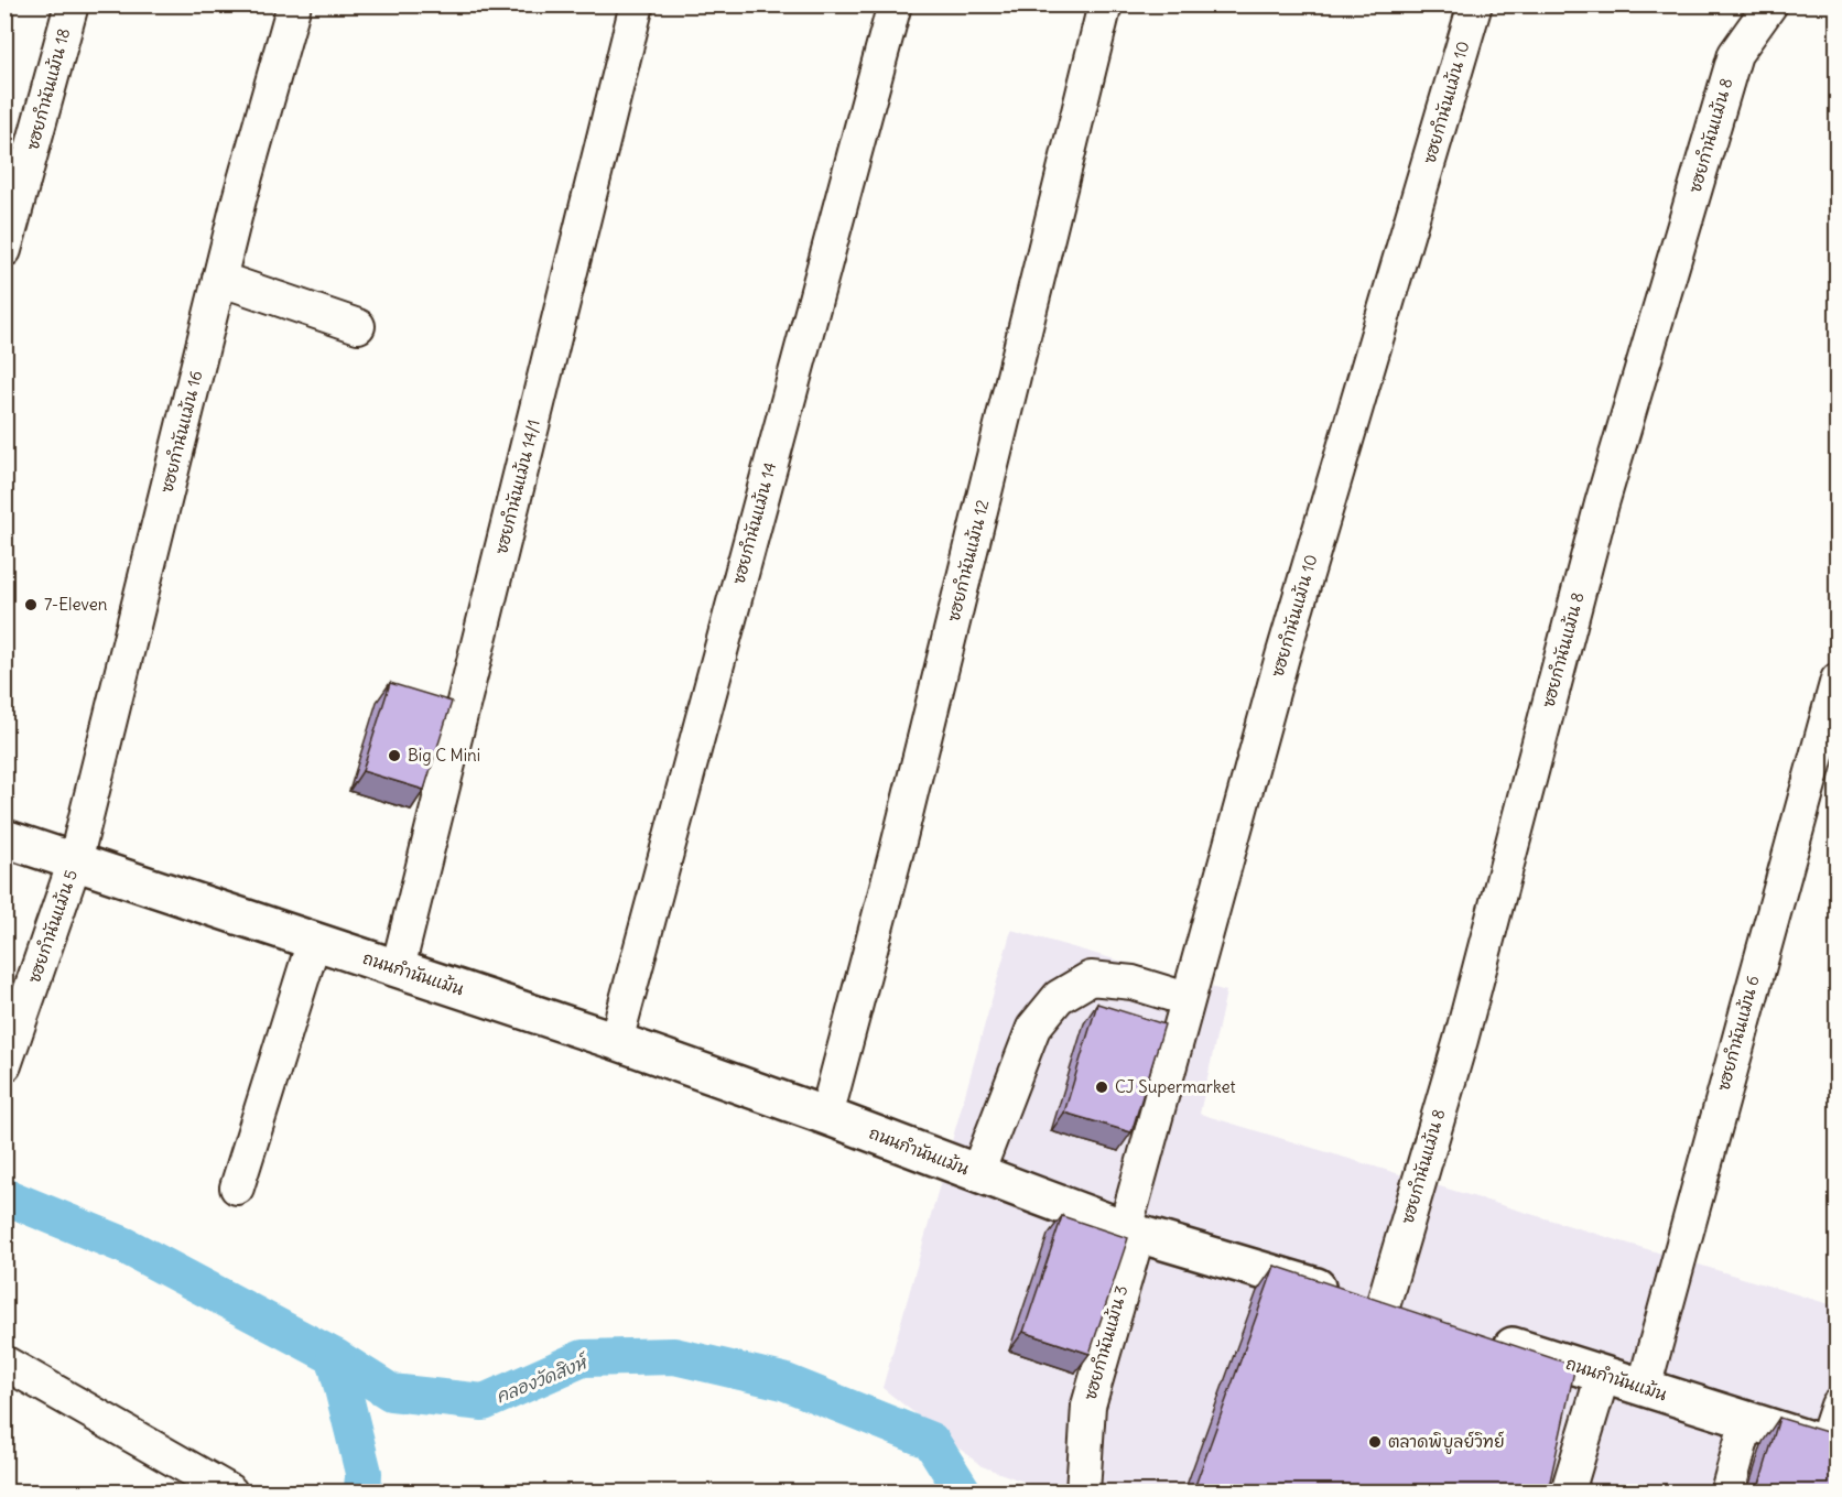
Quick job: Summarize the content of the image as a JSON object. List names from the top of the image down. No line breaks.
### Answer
{"streets":{"street":["ซฮยกำนันแม้น 18","ซฮยกำนันแม้น 10","ซฮยกำนันแม้น 8","ซฮยกำนันแม้น 16","ซฮยกำนันแม้น 14/1","ซฮยกำนันแม้น 14","ซฮยกำนันแม้น 12","ซฮยกำนันแม้น 5","ถนนกำนันแม้น","ซฮยกำนันแม้น 6","ซฮยกำนันแม้น 3"]},"crossings":[["ซฮยกำนันแม้น 10","ถนนกำนันแม้น"],["ซฮยกำนันแม้น 10","ซฮยกำนันแม้น 3"],["ซฮยกำนันแม้น 8","ถนนกำนันแม้น"],["ซฮยกำนันแม้น 16","ซฮยกำนันแม้น 5"],["ซฮยกำนันแม้น 16","ถนนกำนันแม้น"],["ซฮยกำนันแม้น 14/1","ถนนกำนันแม้น"],["ซฮยกำนันแม้น 14","ถนนกำนันแม้น"],["ซฮยกำนันแม้น 12","ถนนกำนันแม้น"],["ซฮยกำนันแม้น 5","ถนนกำนันแม้น"],["ถนนกำนันแม้น","ซฮยกำนันแม้น 6"],["ถนนกำนันแม้น","ซฮยกำนันแม้น 3"]],"water":["คลองวัดสิงห์"],"places":["7-Eleven","Big C Mini","CJ Supermarket","ตลาดพิบูลย์วิทย์"]}
